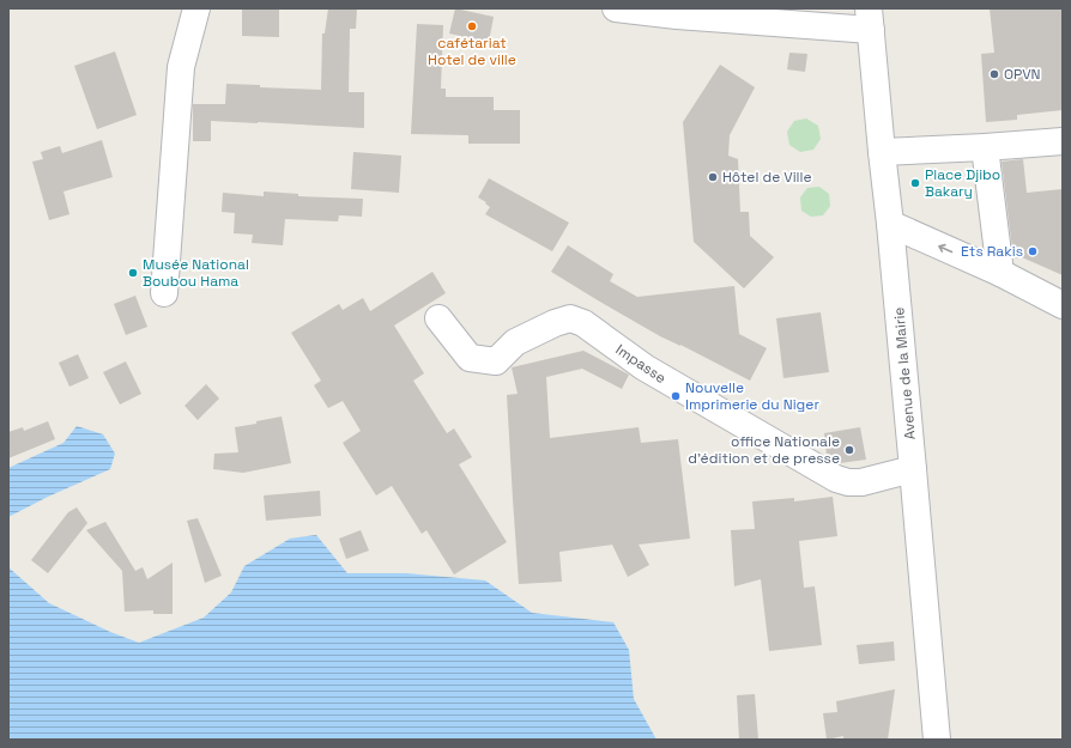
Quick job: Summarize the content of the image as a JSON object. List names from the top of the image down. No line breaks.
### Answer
{"streets":{"street":["Impasse","Avenue de la Mairie"]},"crossings":[["Impasse","Avenue de la Mairie"]],"places":["cafétariat Hotel de ville","OPVN","Hôtel de Ville","Place Djibo Bakary","Ets Rakis","Musée National Boubou Hama","Nouvelle Imprimerie du Niger","office Nationale d'édition et de presse"]}
